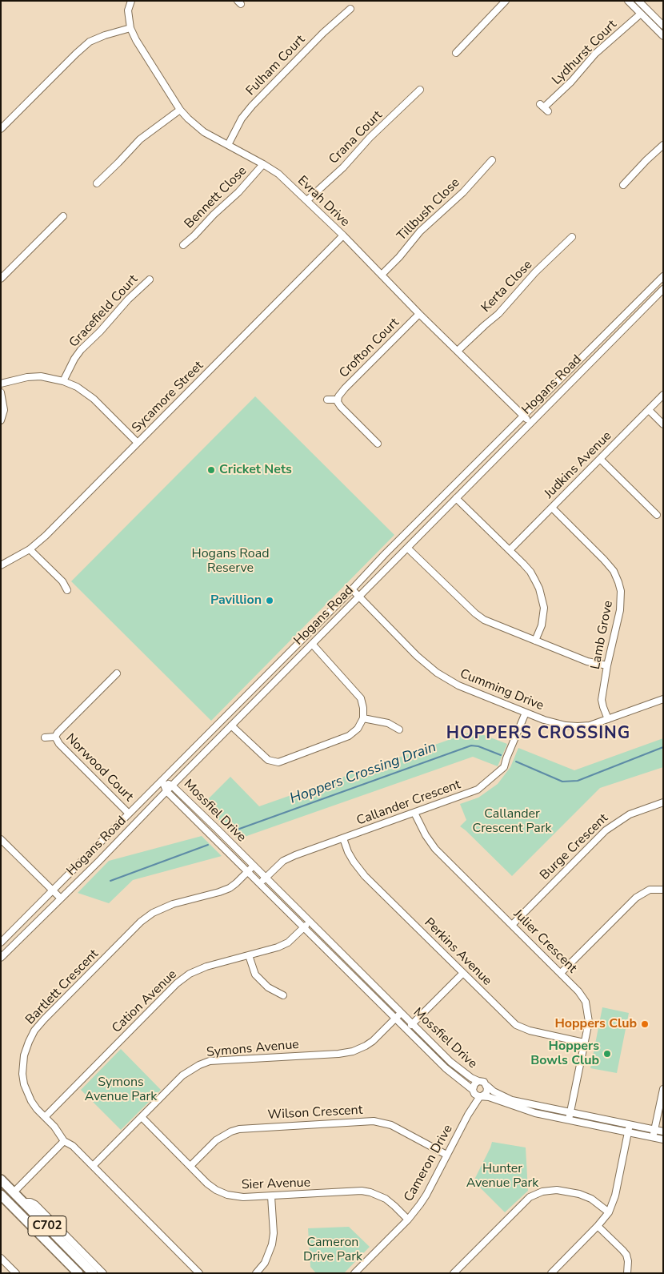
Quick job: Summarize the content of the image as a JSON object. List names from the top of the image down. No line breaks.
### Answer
{"streets":{"highway":["C702"],"street":["Lydhurst Court","Fulham Court","Crana Court","Bennett Close","Evrah Drive","Tillbush Close","Kerta Close","Gracefield Court","Crofton Court","Hogans Road","Sycamore Street","Judkins Avenue","Lamb Grove","Cumming Drive","Norwood Court","Callander Crescent","Mossfiel Drive","Burge Crescent","Julier Crescent","Perkins Avenue","Bartlett Crescent","Cation Avenue","Symons Avenue","Wilson Crescent","Cameron Drive","Sier Avenue"]},"crossings":[["Fulham Court","Evrah Drive"],["Crana Court","Evrah Drive"],["Bennett Close","Evrah Drive"],["Evrah Drive","Tillbush Close"],["Evrah Drive","Kerta Close"],["Evrah Drive","Crofton Court"],["Evrah Drive","Hogans Road"],["Evrah Drive","Sycamore Street"],["Hogans Road","Cumming Drive"],["Hogans Road","Norwood Court"],["Hogans Road","Mossfiel Drive"],["Judkins Avenue","Lamb Grove"],["Lamb Grove","Cumming Drive"],["Cumming Drive","Callander Crescent"],["Callander Crescent","Mossfiel Drive"],["Callander Crescent","Julier Crescent"],["Callander Crescent","Perkins Avenue"],["Mossfiel Drive","Bartlett Crescent"],["Mossfiel Drive","Cation Avenue"],["Mossfiel Drive","Symons Avenue"],["Mossfiel Drive","Cameron Drive"],["Burge Crescent","Julier Crescent"],["Julier Crescent","Perkins Avenue"],["Bartlett Crescent","Cation Avenue"],["Bartlett Crescent","Symons Avenue"],["Symons Avenue","Sier Avenue"],["Wilson Crescent","Cameron Drive"],["Wilson Crescent","Sier Avenue"],["Cameron Drive","Sier Avenue"]],"districts":["HOPPERS CROSSING"],"water":["Hoppers Crossing Drain"],"parks":["Hogans Road Reserve","Callander Crescent Park","Symons Avenue Park","Hunter Avenue Park","Cameron Drive Park"],"places":["Cricket Nets","Pavillion","Hoppers Club","Hoppers Bowls Club"]}
